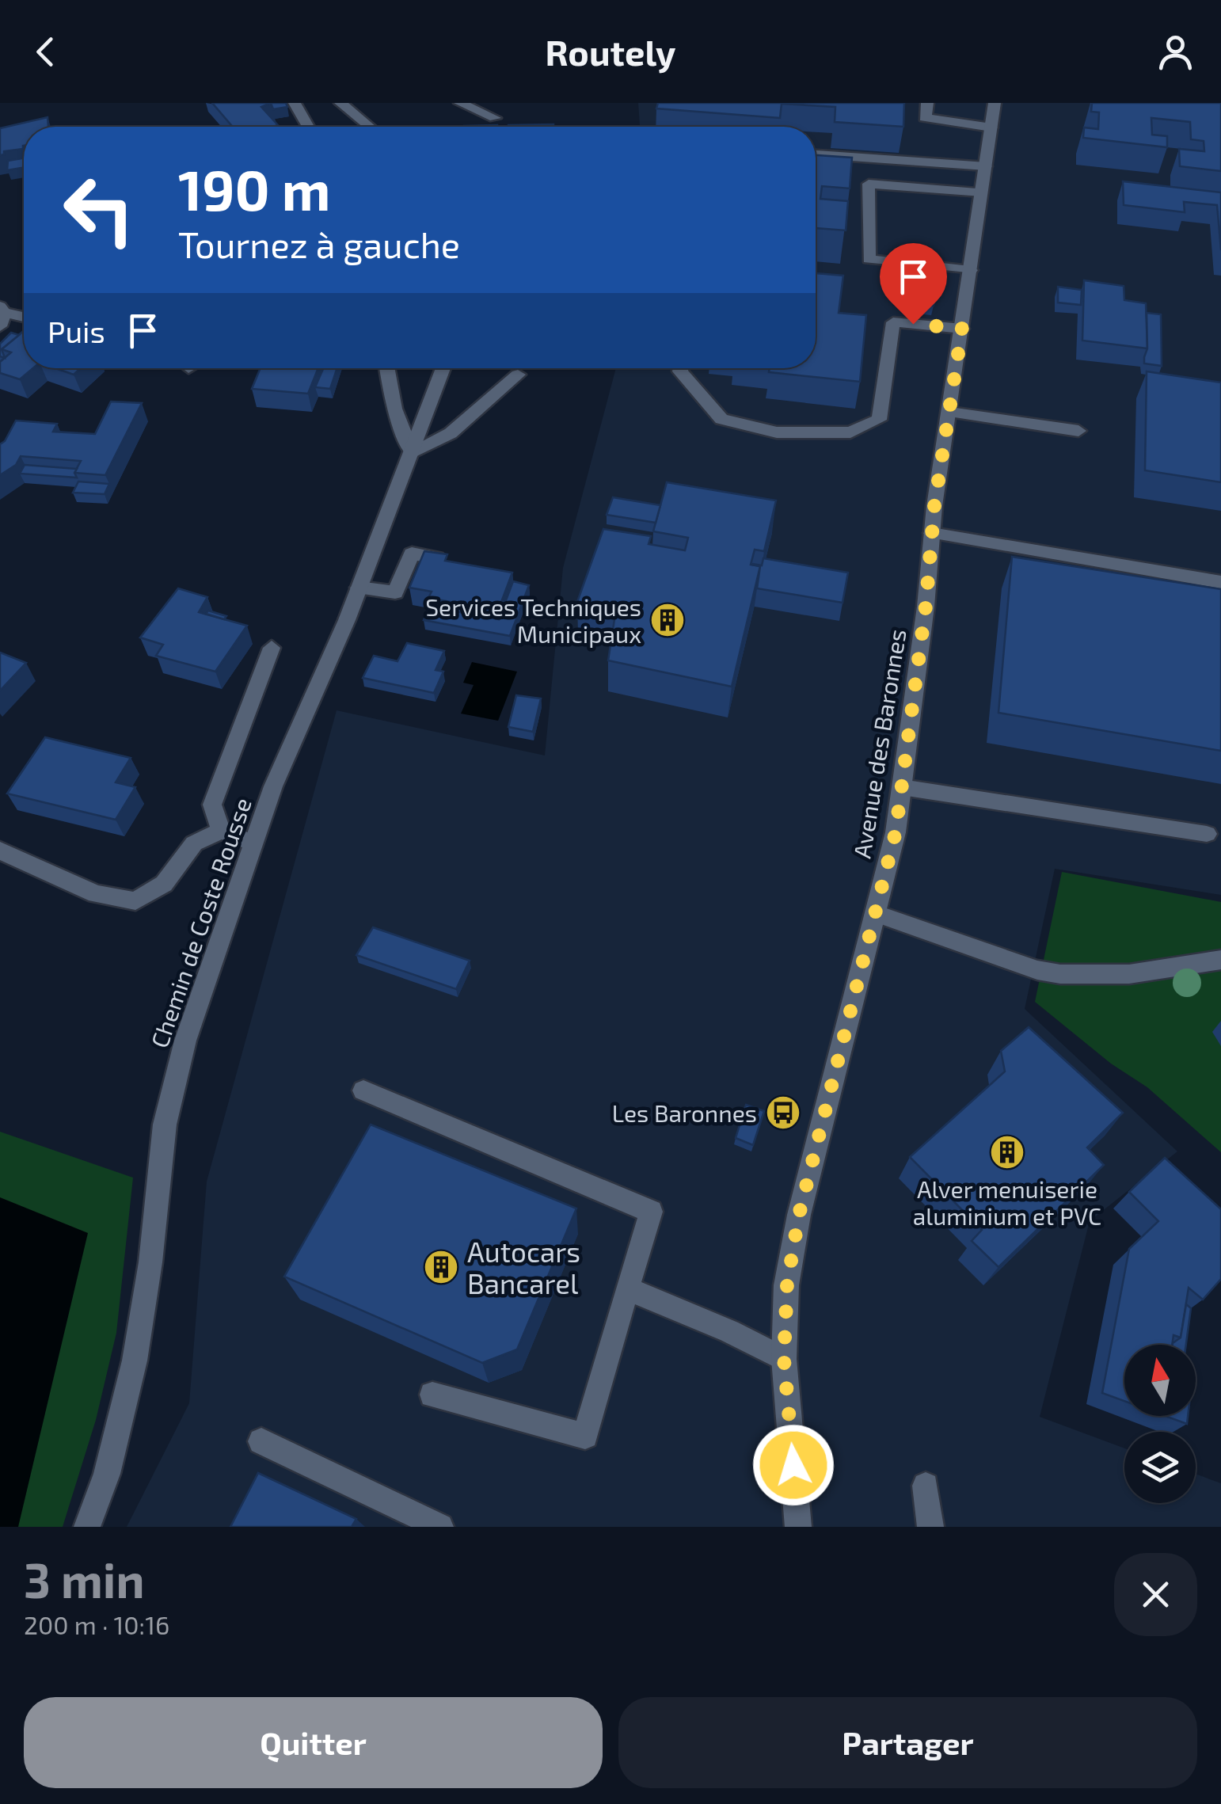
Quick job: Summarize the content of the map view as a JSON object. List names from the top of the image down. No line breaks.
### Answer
{"streets":{"street":["Avenue des Baronnes","Chemin de Coste Rousse"]},"places":{"building":["Services Techniques Municipaux","Alver menuiserie aluminium et PVC","Autocars Bancarel"],"bus stop":["Les Baronnes"]},"north":"top","page":{"header":"Routely","turn":["190 m","Tournez à gauche"],"then":"Puis","heading":["3 min","200 m · 10:16"],"buttons":["Quitter","Partager"]}}
